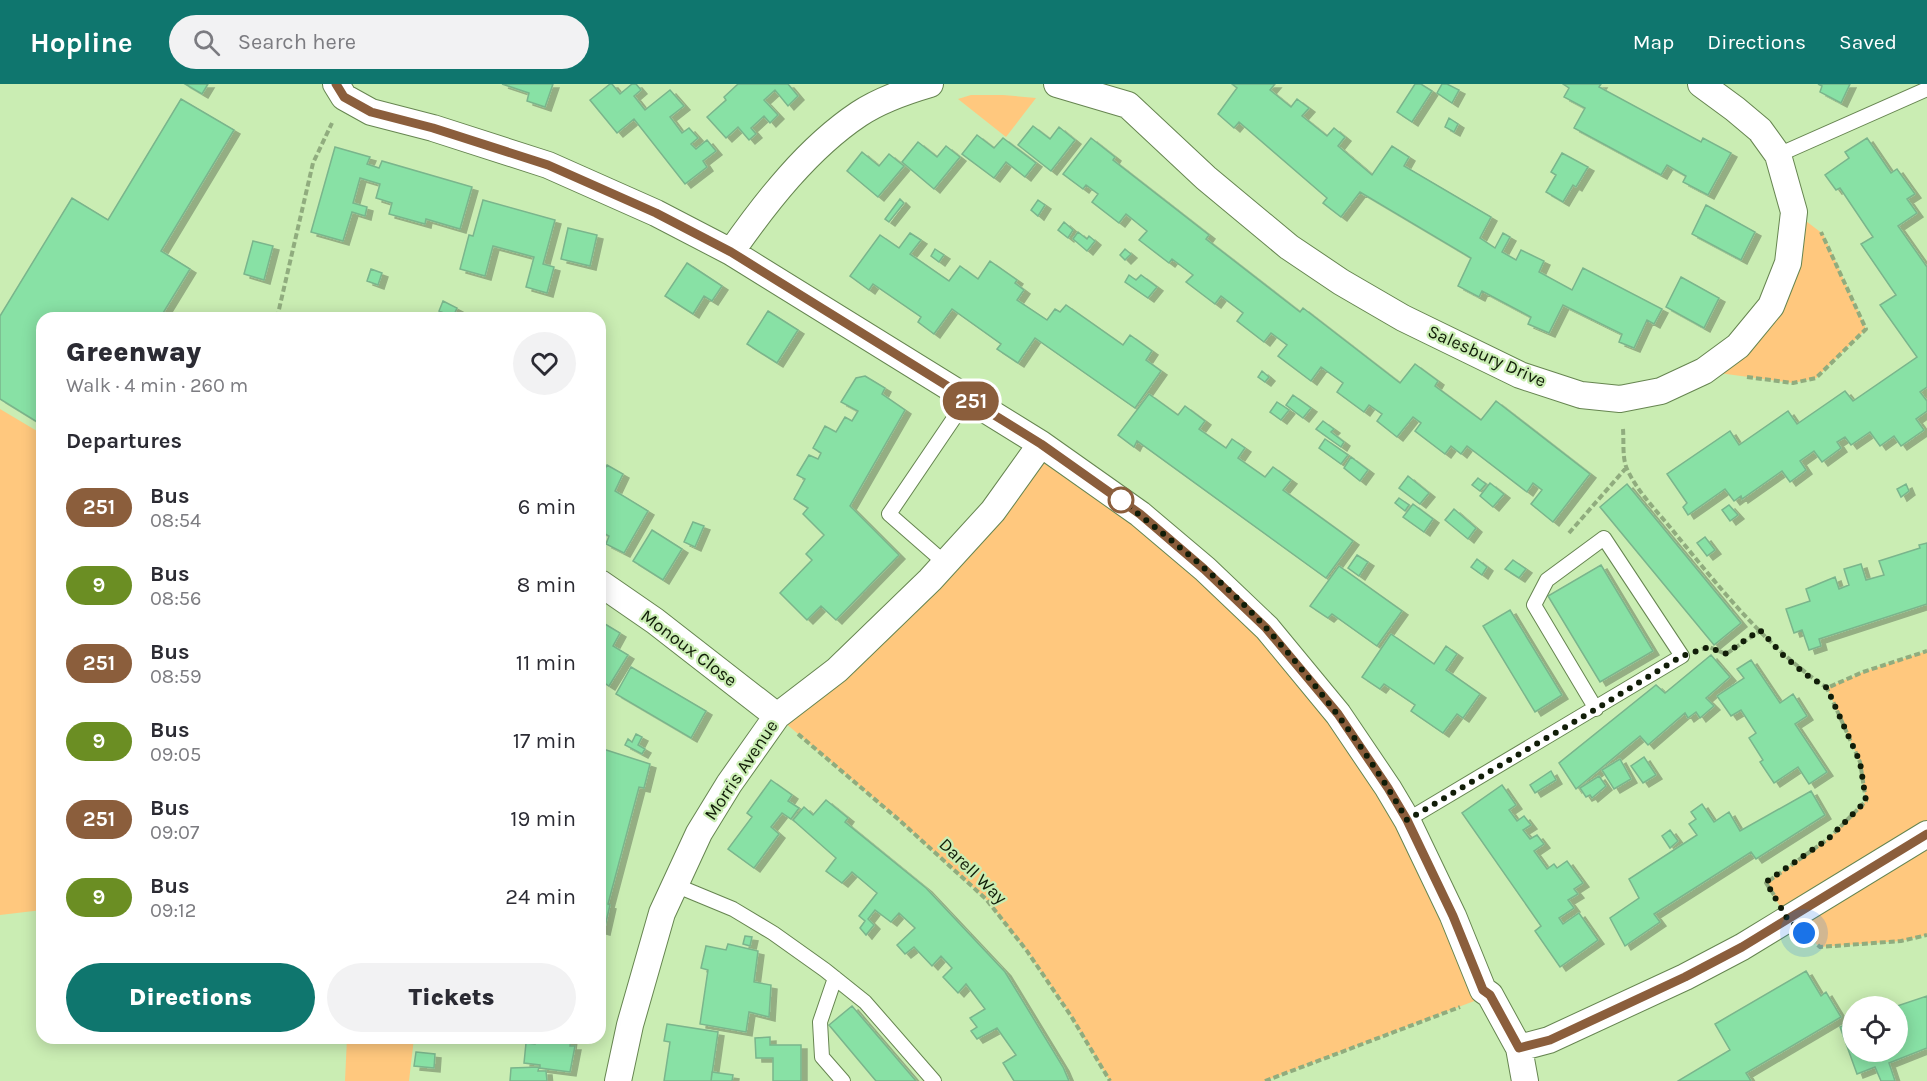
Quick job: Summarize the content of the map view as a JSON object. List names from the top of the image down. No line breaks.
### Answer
{"streets":{"street":["Salesbury Drive","Monoux Close","Morris Avenue"],"path":["Darell Way"]},"crossings":[["Monoux Close","Morris Avenue"],["Monoux Close","Darell Way"],["Morris Avenue","Darell Way"]],"lines":["bus line 251"],"page":{"header":"Hopline","search":"Search here","nav":["Map","Directions","Saved"],"on_map":"251","heading":[["Greenway","Walk · 4 min · 260 m"],"Departures"],"list":[{"mark":"251","name":"Bus","note":"08:54","value":"6 min"},{"mark":"9","name":"Bus","note":"08:56","value":"8 min"},{"mark":"251","name":"Bus","note":"08:59","value":"11 min"},{"mark":"9","name":"Bus","note":"09:05","value":"17 min"},{"mark":"251","name":"Bus","note":"09:07","value":"19 min"},{"mark":"9","name":"Bus","note":"09:12","value":"24 min"}],"buttons":["Directions","Tickets"]}}
